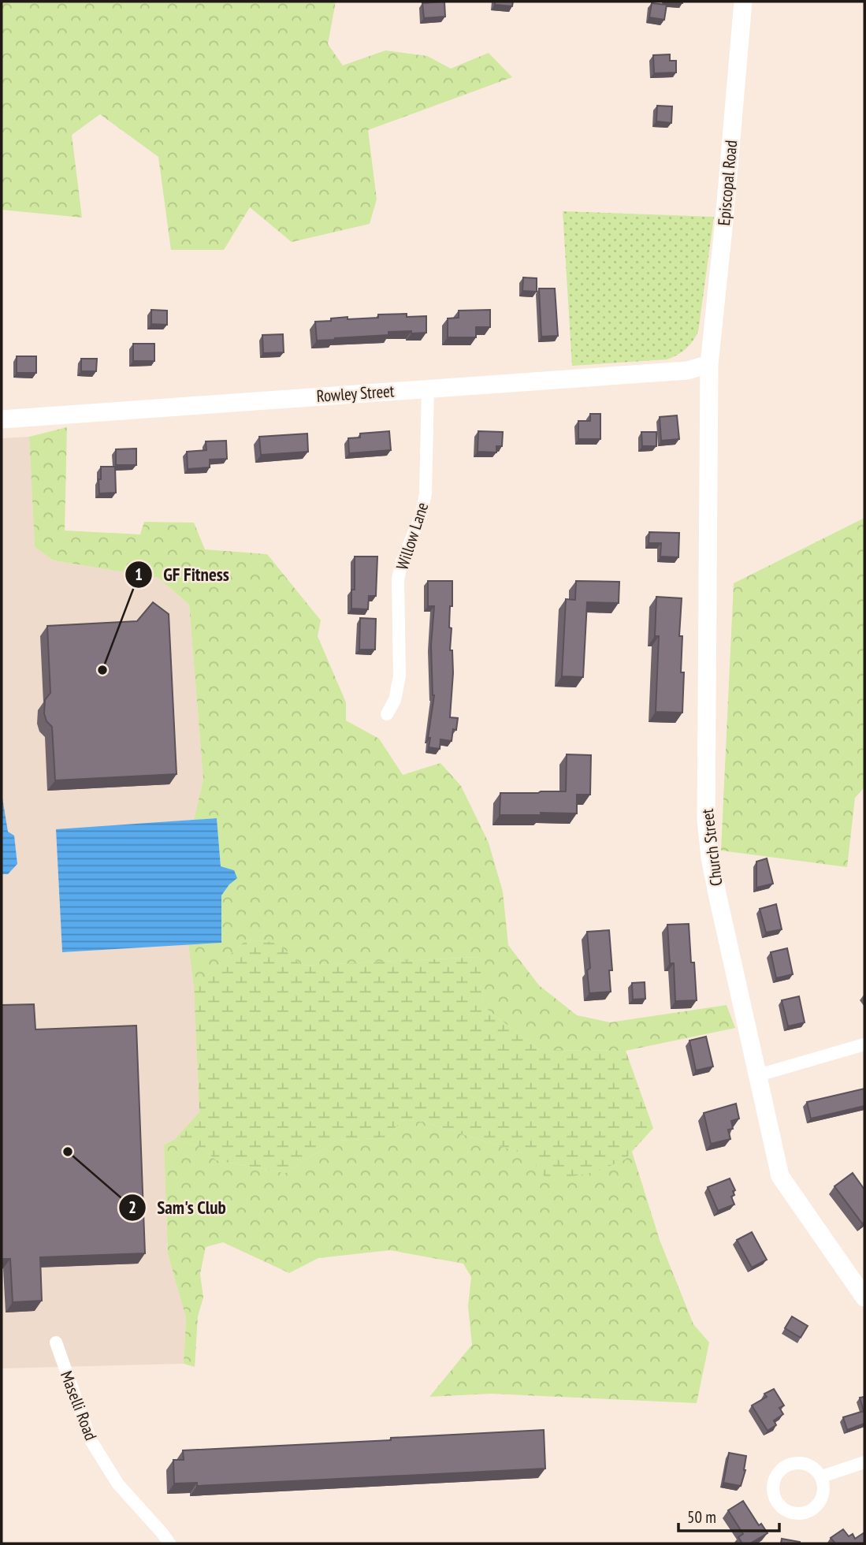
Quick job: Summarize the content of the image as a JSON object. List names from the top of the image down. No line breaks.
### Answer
{"streets":{"street":["Episcopal Road","Rowley Street","Willow Lane","Church Street","Maselli Road"]},"crossings":[["Episcopal Road","Rowley Street"],["Episcopal Road","Church Street"],["Rowley Street","Willow Lane"],["Rowley Street","Church Street"]],"places":["GF Fitness","Sam's Club"],"scale_bar":"50 m"}
